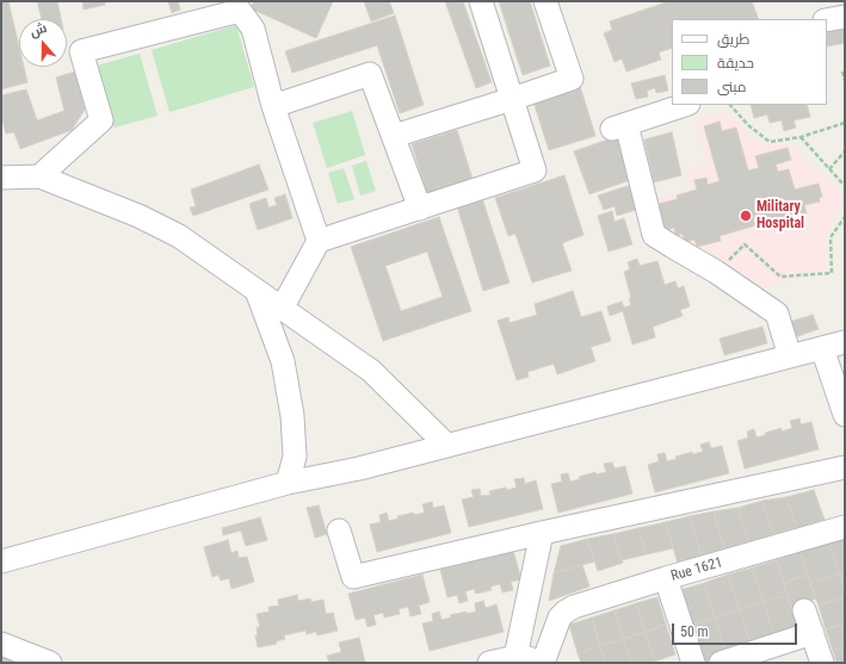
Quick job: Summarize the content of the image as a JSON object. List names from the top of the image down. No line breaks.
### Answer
{"streets":{"street":["Rue 1621"]},"places":["Military Hospital"],"legend":["طريق","حديقة","مبنى"],"scale_bar":"50 m","north":"top"}
